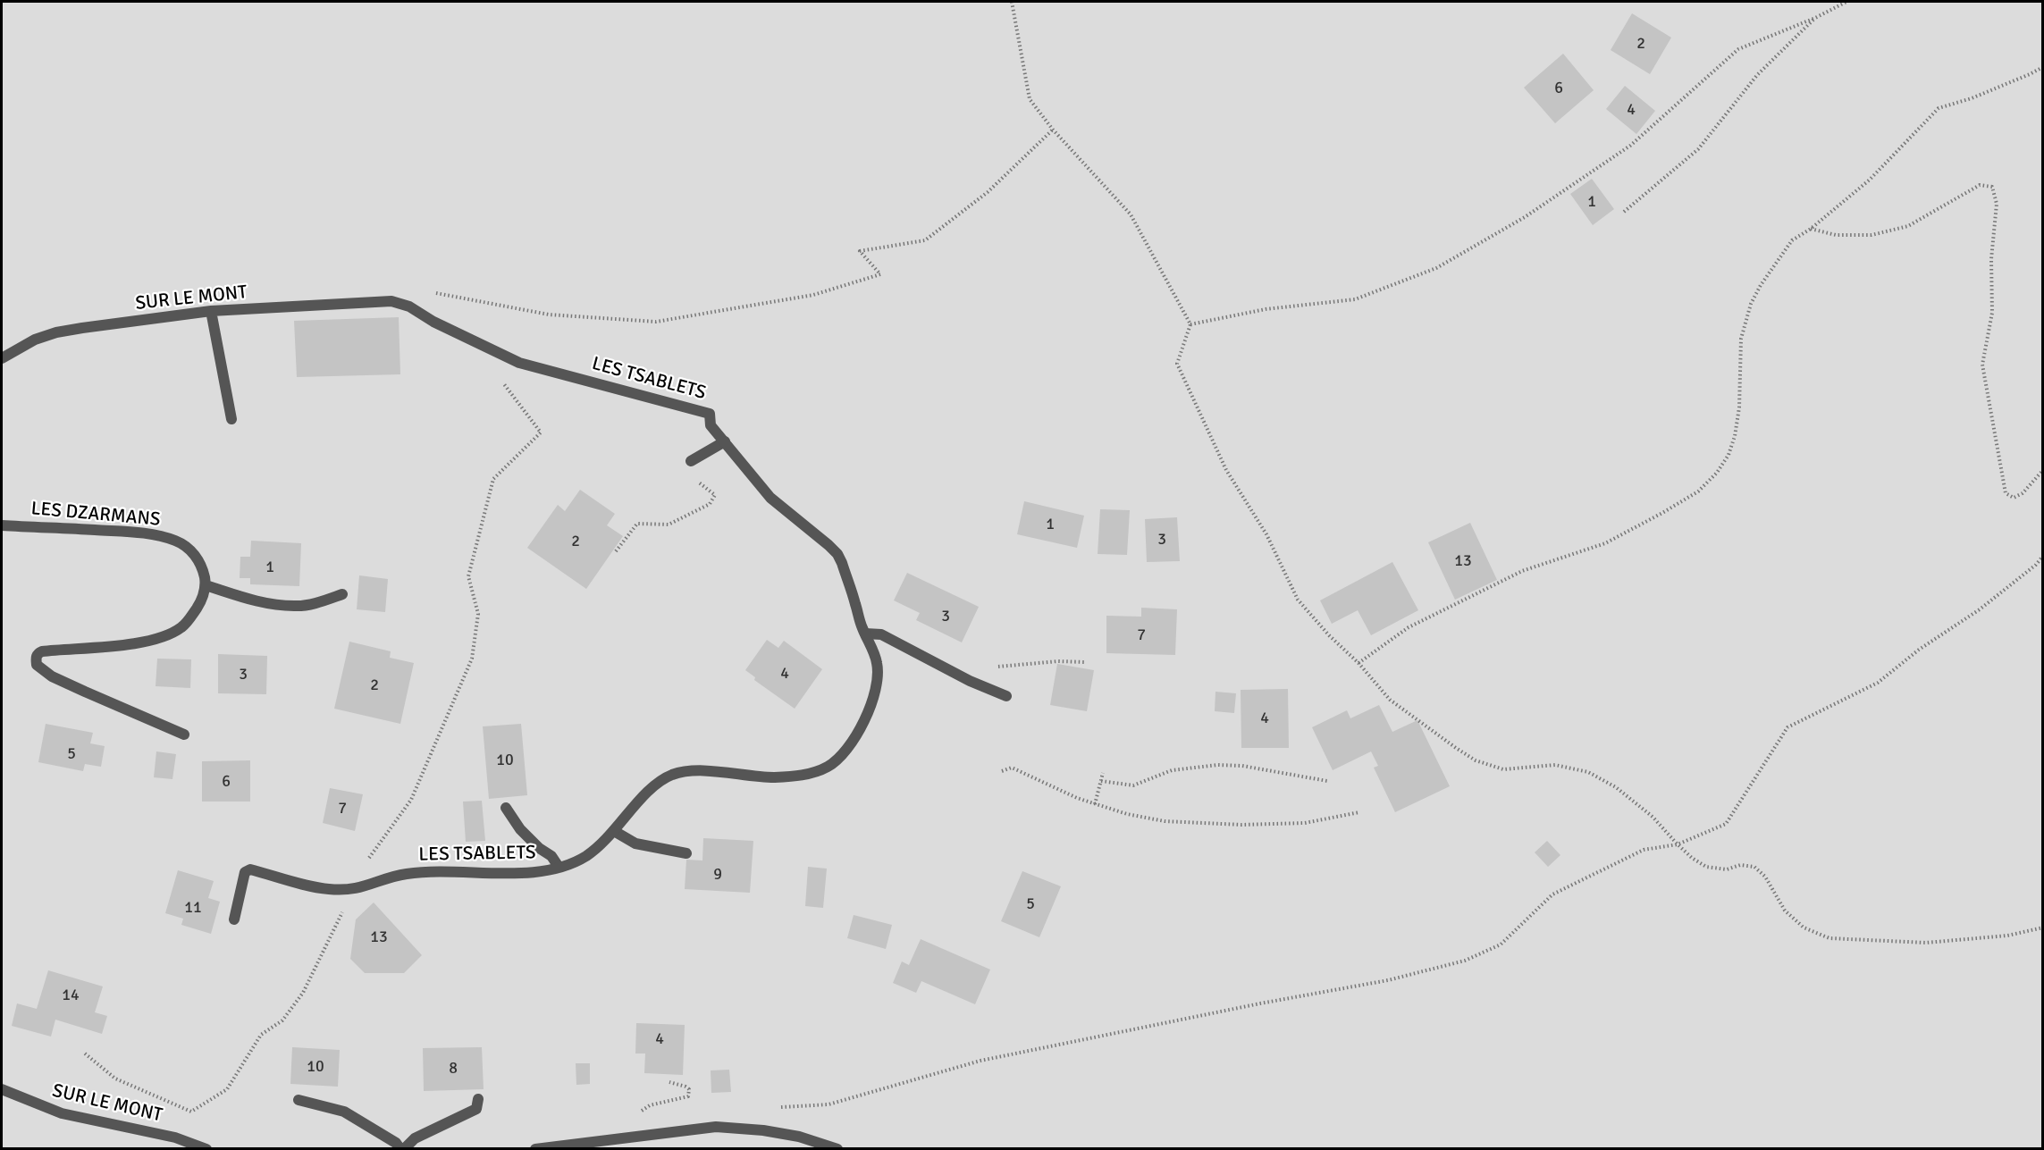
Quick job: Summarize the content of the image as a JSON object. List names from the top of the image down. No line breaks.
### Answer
{"streets":{"street":["SUR LE MONT","LES TSABLETS","LES DZARMANS"]},"crossings":[["SUR LE MONT","LES TSABLETS"]],"house_numbers":["2","6","4","1","1","3","2","13","1","3","7","4","3","2","4","5","10","6","7","9","5","11","13","14","4","10","8"]}
